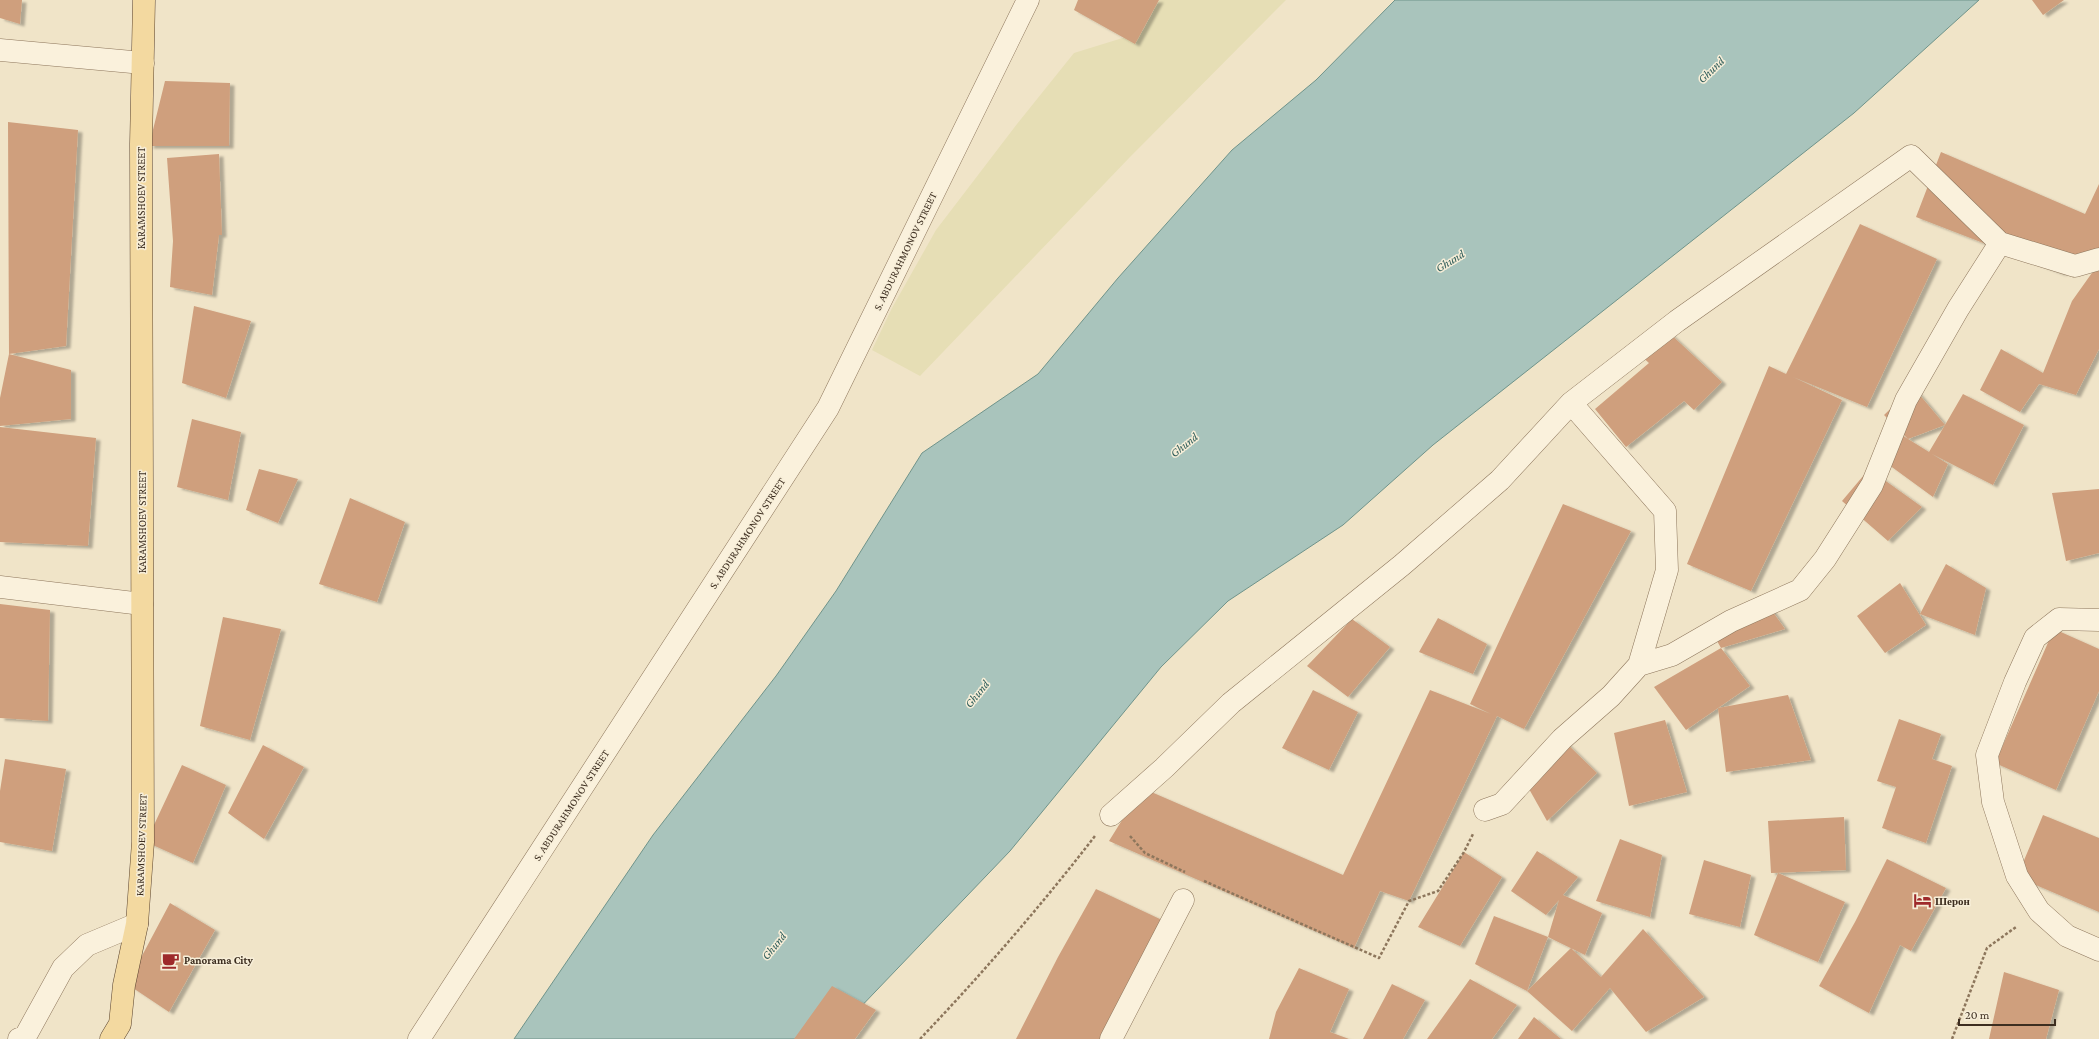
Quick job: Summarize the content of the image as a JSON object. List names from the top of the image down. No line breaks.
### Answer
{"streets":{"main road":["KARAMSHOEV STREET"],"street":["S. ABDURAHMONOV STREET"]},"water":["Ghund"],"places":{"hotel":["Шерон"],"cafe":["Panorama City"]},"scale_bar":"20 m"}
